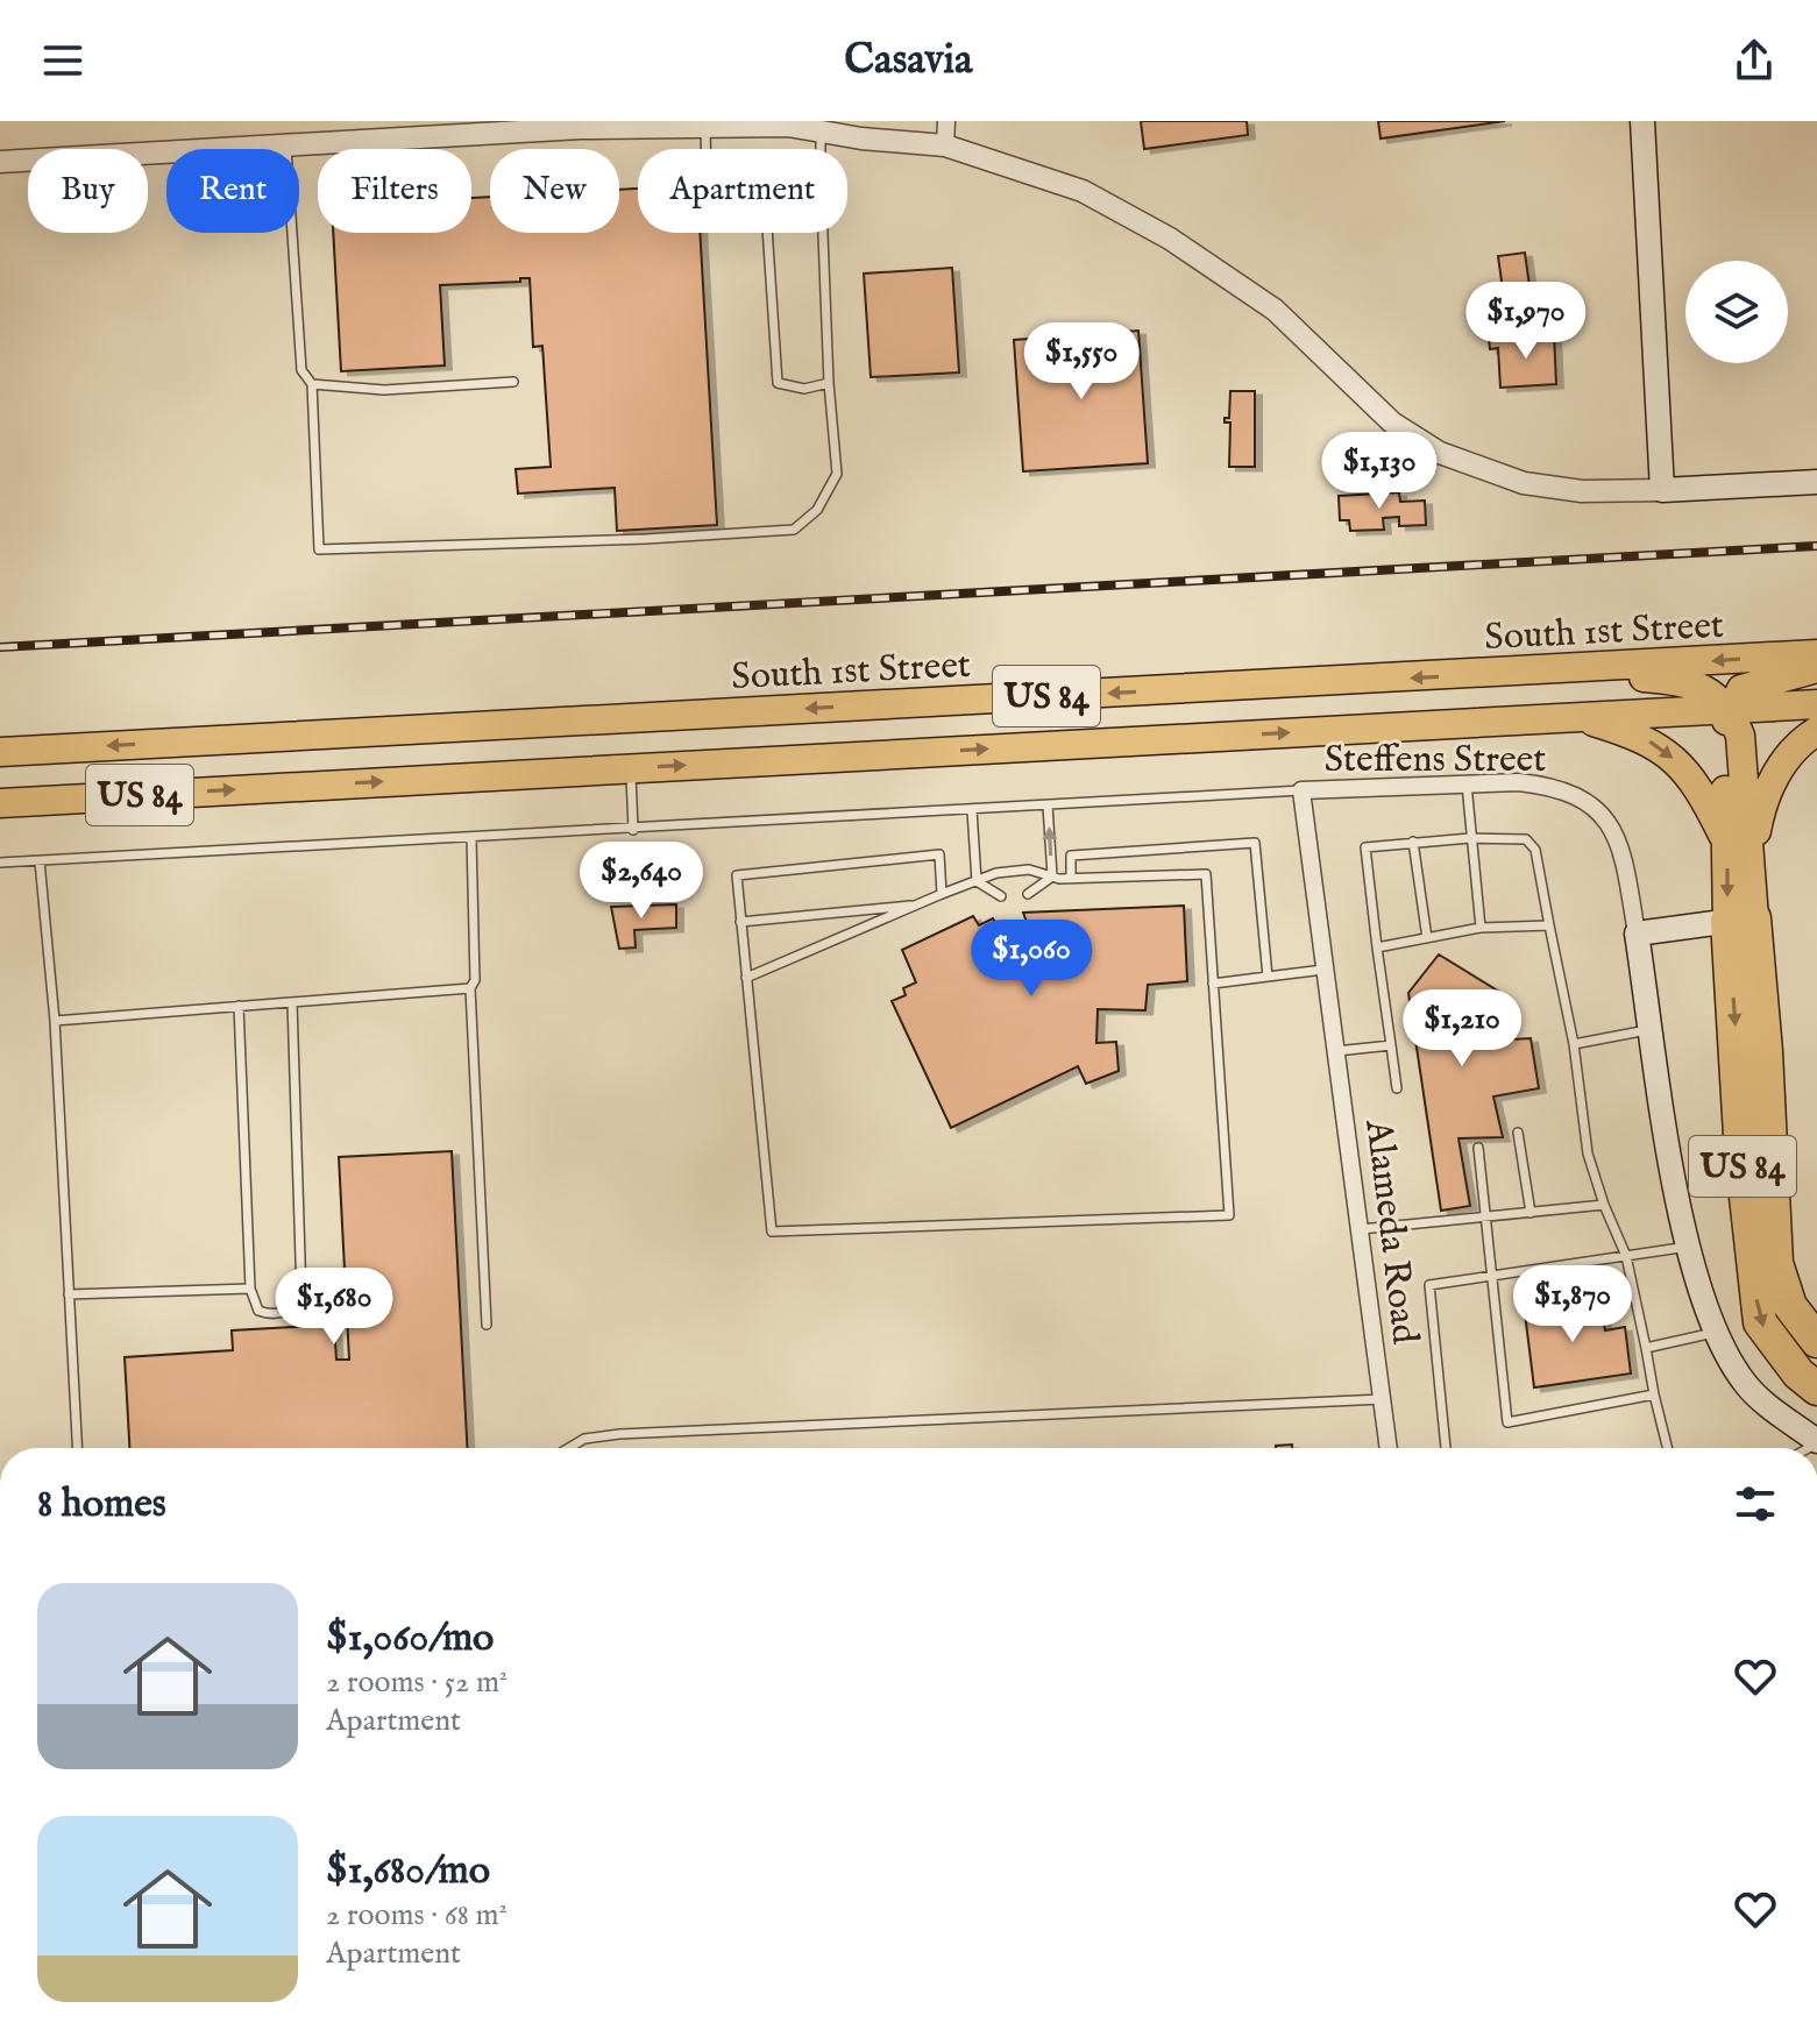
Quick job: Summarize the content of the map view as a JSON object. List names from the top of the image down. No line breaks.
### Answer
{"streets":{"highway":["South 1st Street","US 84"],"street":["Steffens Street","Alameda Road"]},"crossings":[["Steffens Street","Alameda Road"]],"page":{"header":"Casavia","chip":["Buy","Rent","Filters","New","Apartment"],"price":["$1,970","$1,550","$1,130","$2,640","$1,060","$1,210","$1,870","$1,680"],"heading":"8 homes","list":[{"name":"$1,060/mo","note":"2 rooms · 52 m² · Apartment"},{"name":"$1,680/mo","note":"2 rooms · 68 m² · Apartment"}]}}
